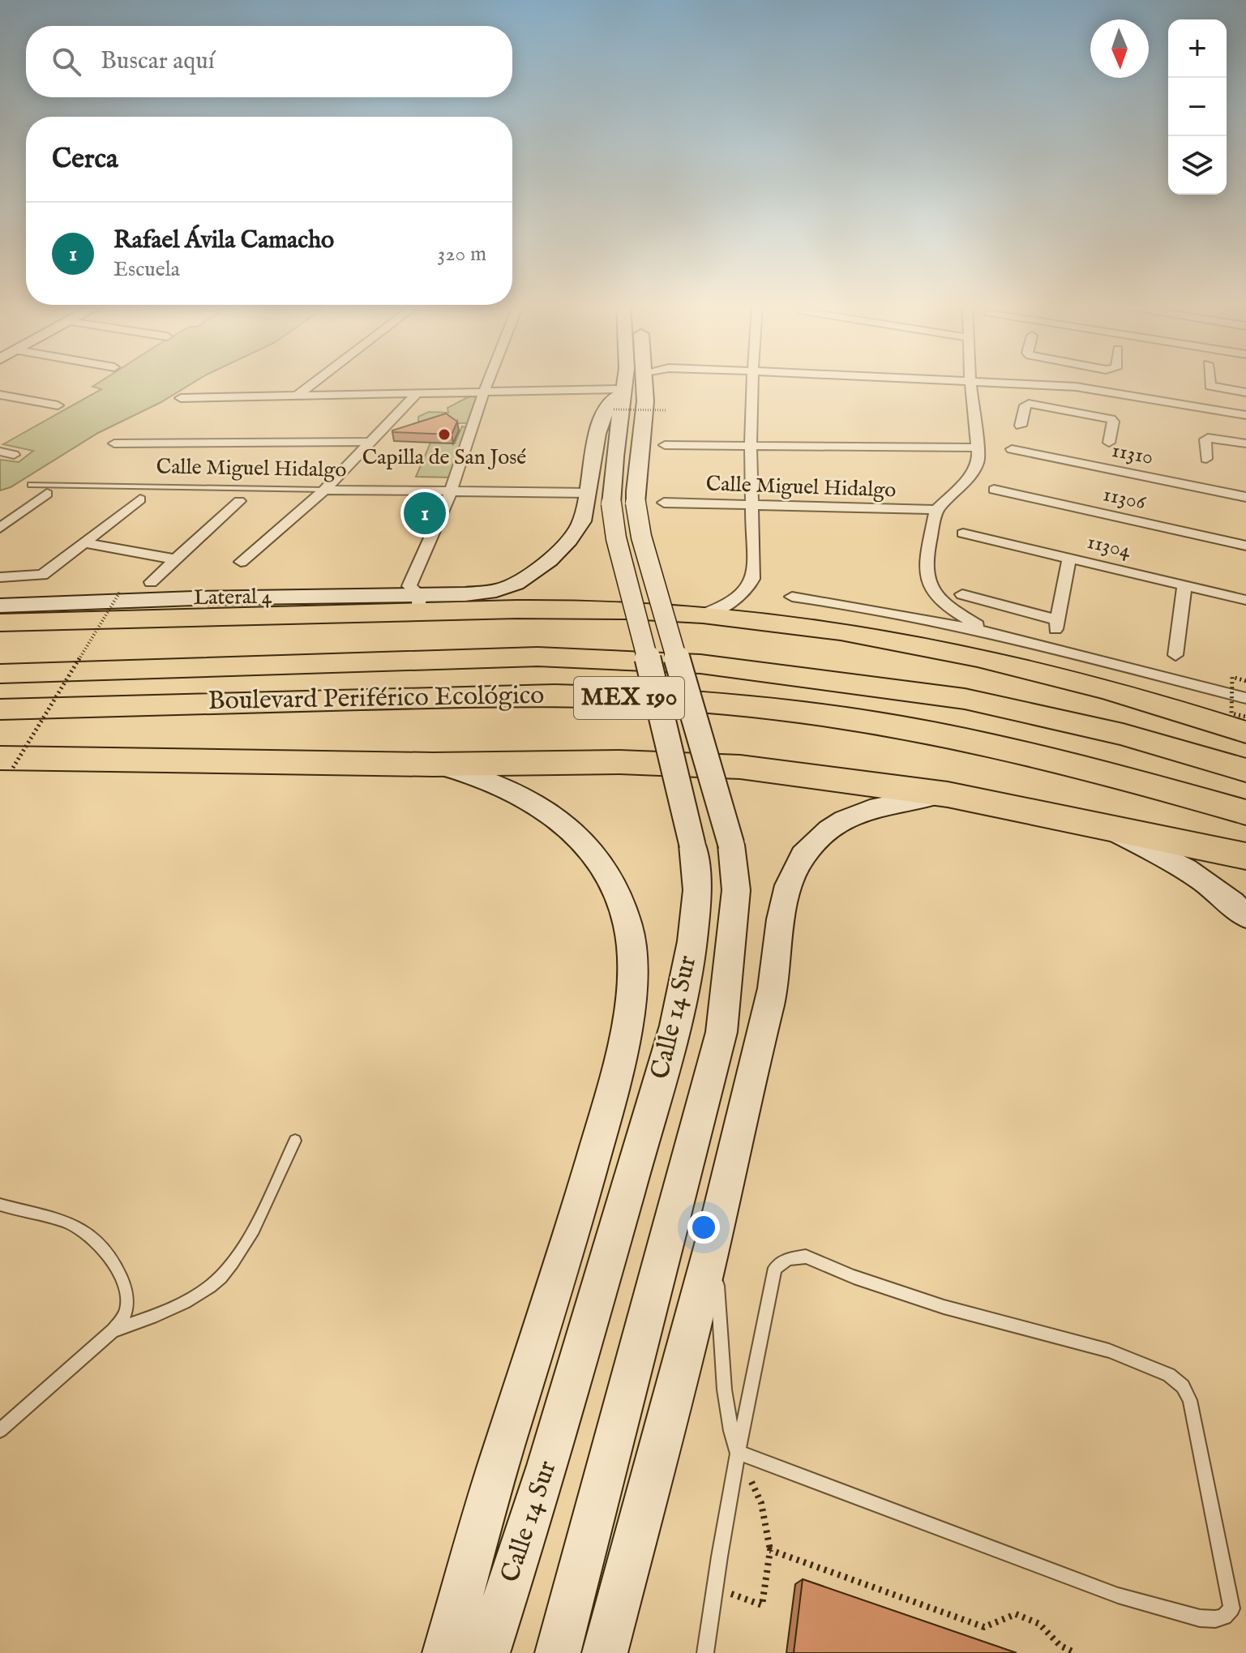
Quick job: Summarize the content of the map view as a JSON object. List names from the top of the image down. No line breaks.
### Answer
{"streets":{"highway":["MEX 190","Boulevard Periférico Ecológico"],"main road":["Lateral 4","Calle 14 Sur"],"street":["11310","Calle Miguel Hidalgo","11306","11304"]},"places":["Capilla de San José"],"north":"bottom","page":{"map_buttons":["+","−"],"search":"Buscar aquí","heading":"Cerca","list":[{"mark":"1","name":"Rafael Ávila Camacho","note":"Escuela","value":"320 m"}],"pins":"1"}}
